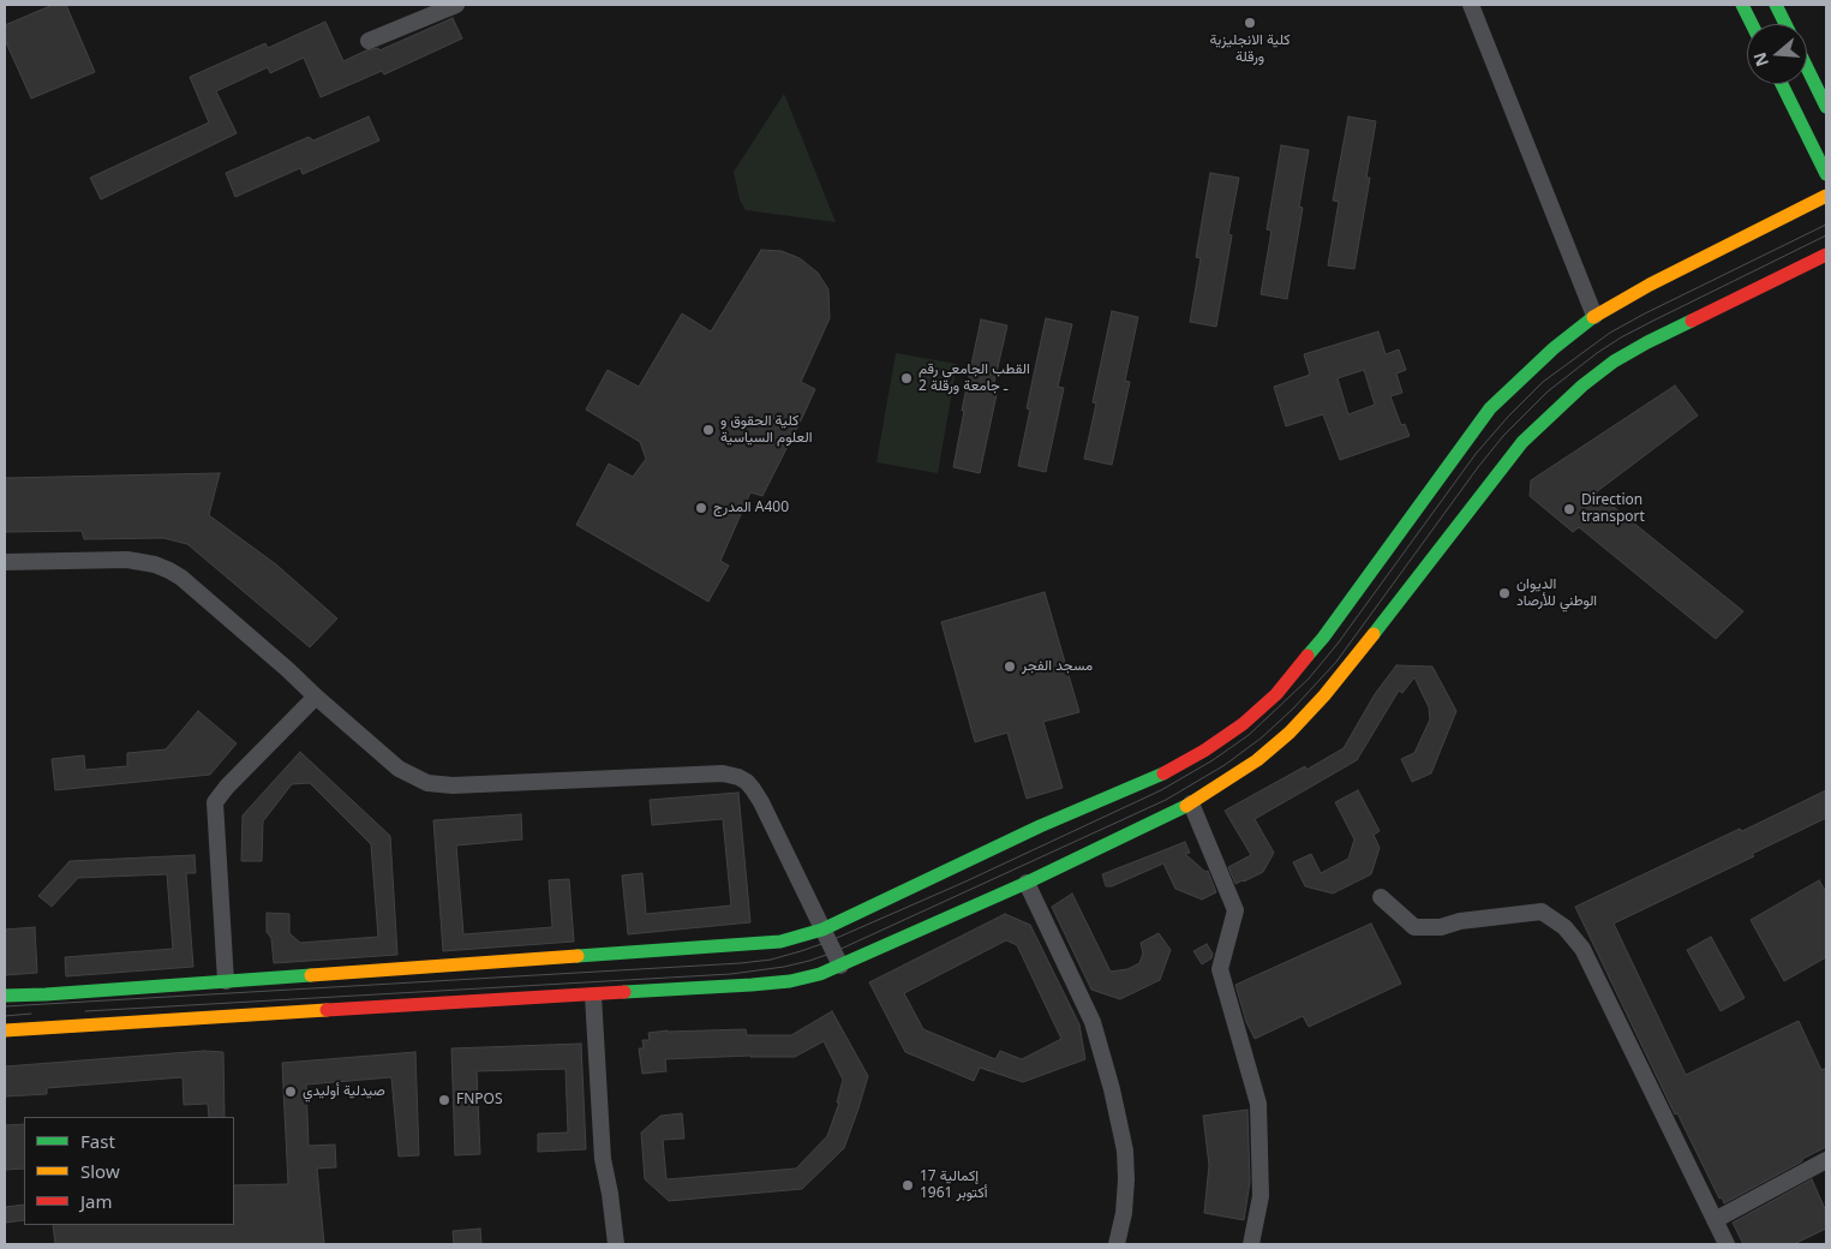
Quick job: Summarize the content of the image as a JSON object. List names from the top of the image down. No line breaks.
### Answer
{"places":["كلية الانجليزية ورقلة","القطب الجامعي رقم 2 ـ جامعة ورقلة","كلية الحقوق و العلوم السياسية","المدرج A400","Direction transport","الديوان الوطني للأرصاد","مسجد الفجر","صيدلية أوليدي","FNPOS","إكمالية 17 أكتوبر 1961"],"legend":["Fast","Slow","Jam"],"north":"left"}
